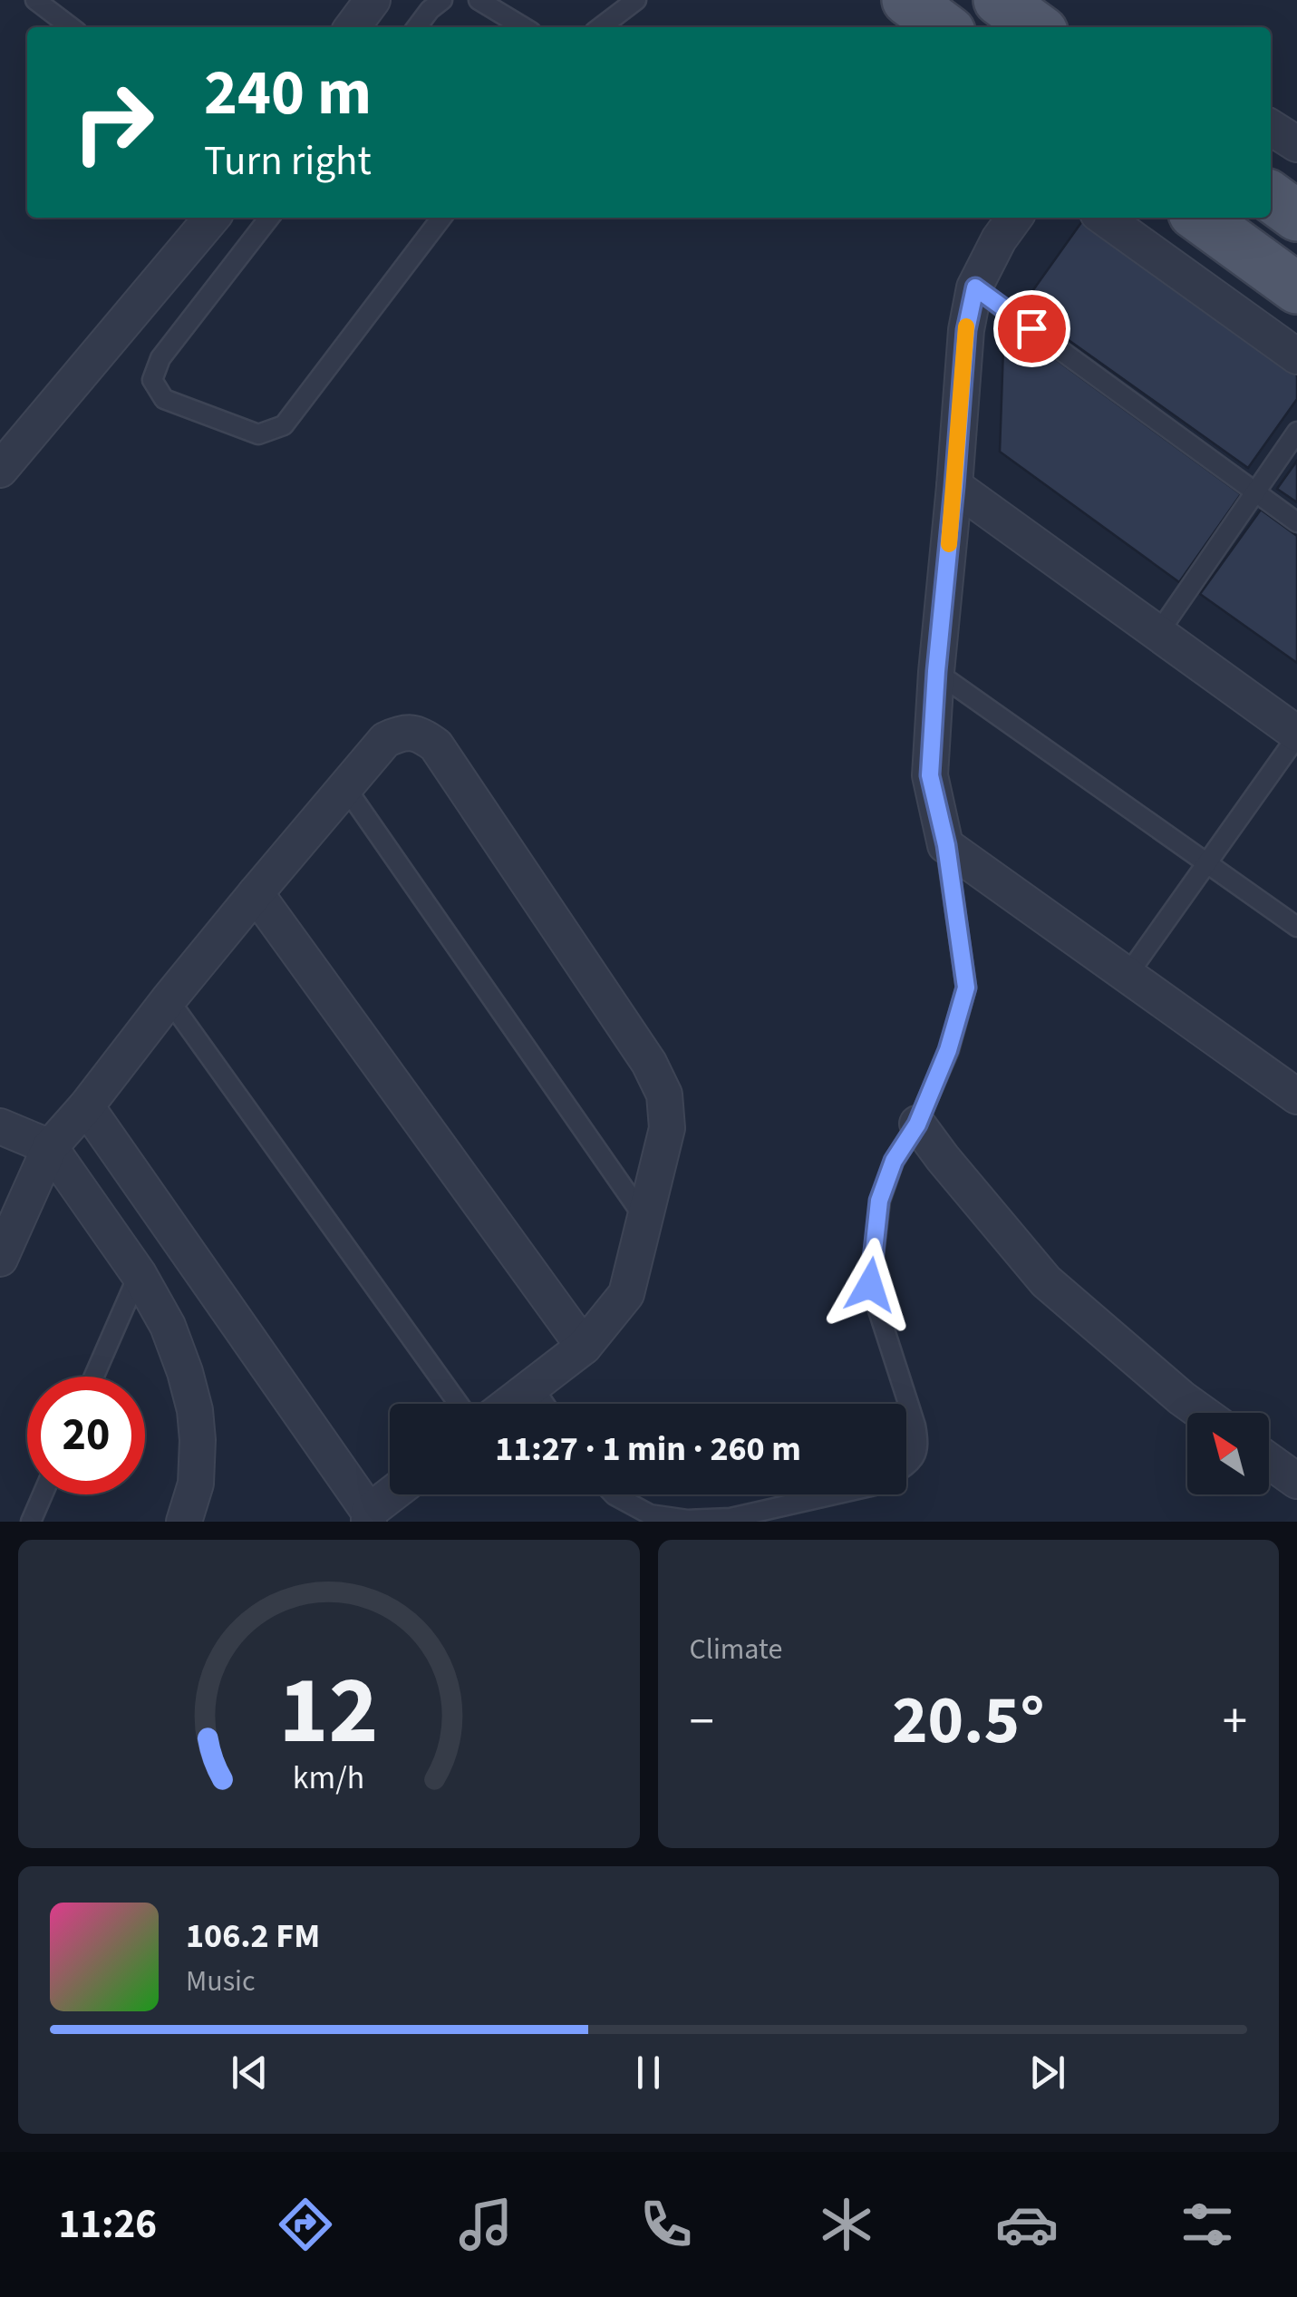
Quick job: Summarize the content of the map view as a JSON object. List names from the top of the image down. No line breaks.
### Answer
{"north":"top left","page":{"turn":["240 m","Turn right"],"limit":"20","trip":"11:27 · 1 min · 260 m","tile":"Climate","heat":["−","20.5°","+"],"song":["106.2 FM","Music"],"tabs":"11:26","gauge":["12","km/h"]}}
